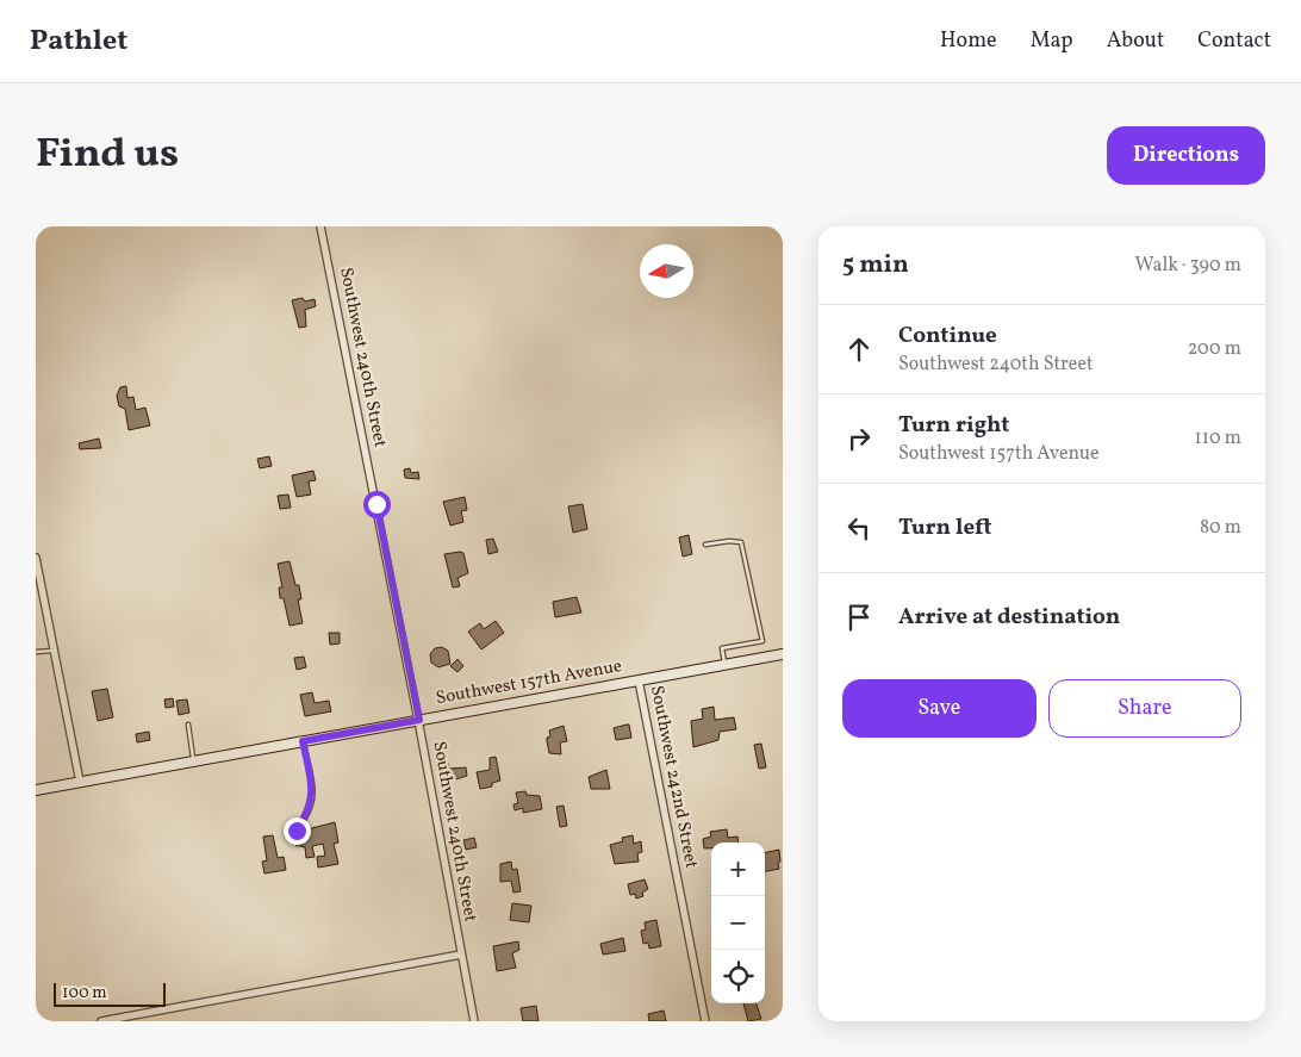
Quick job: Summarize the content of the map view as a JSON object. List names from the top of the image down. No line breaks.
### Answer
{"streets":{"street":["Southwest 240th Street","Southwest 157th Avenue","Southwest 242nd Street"]},"crossings":[["Southwest 240th Street","Southwest 157th Avenue"],["Southwest 157th Avenue","Southwest 242nd Street"]],"scale_bar":"100 m","north":"left","page":{"header":"Pathlet","nav":["Home","Map","About","Contact"],"title":"Find us","buttons":["Directions",["Save","Share"]],"heading":["5 min","Walk · 390 m"],"list":[["Continue","Southwest 240th Street","200 m"],["Turn right","Southwest 157th Avenue","110 m"],["Turn left","80 m"],"Arrive at destination"],"map_buttons":["+","−"],"scale":"100 m"}}
